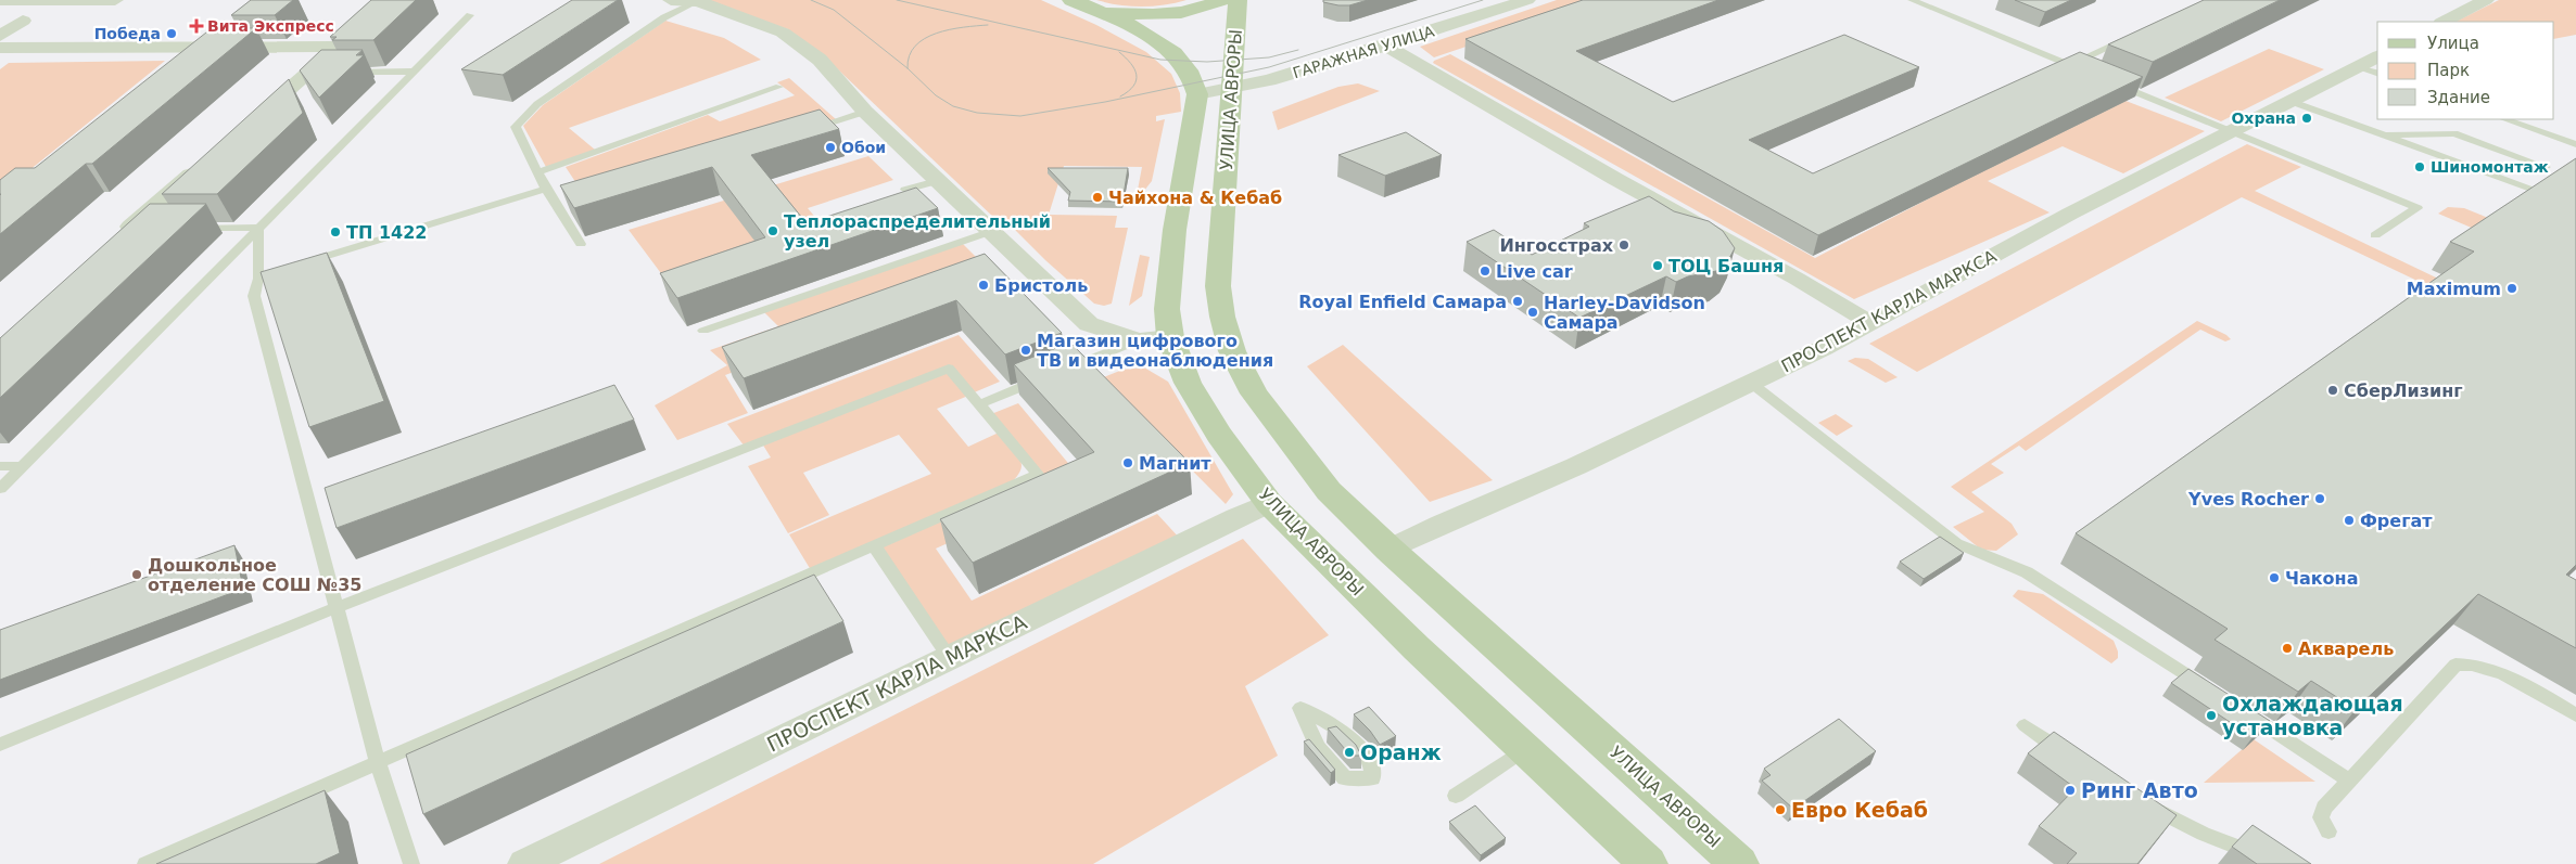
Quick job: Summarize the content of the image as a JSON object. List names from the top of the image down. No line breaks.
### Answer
{"streets":{"main road":["УЛИЦА АВРОРЫ"],"street":["ГАРАЖНАЯ УЛИЦА","ПРОСПЕКТ КАРЛА МАРКСА"]},"crossings":[["ГАРАЖНАЯ УЛИЦА","УЛИЦА АВРОРЫ"],["УЛИЦА АВРОРЫ","ПРОСПЕКТ КАРЛА МАРКСА"]],"places":{"health":["Вита Экспресс"],"other":["Победа","Охрана","Обои","Шиномонтаж","Чайхона & Кебаб","Теплораспределительный узел","ТП 1422","Ингосстрах","ТОЦ Башня","Live car","Бристоль","Maximum","Royal Enfield Самара","Harley-Davidson Самара","Магазин цифрового ТВ и видеонаблюдения","СберЛизинг","Магнит","Yves Rocher","Фрегат","Дошкольное отделение СОШ №35","Чакона","Акварель","Охлаждающая установка","Оранж","Ринг Авто","Евро Кебаб"]},"legend":["Улица","Парк","Здание"]}
